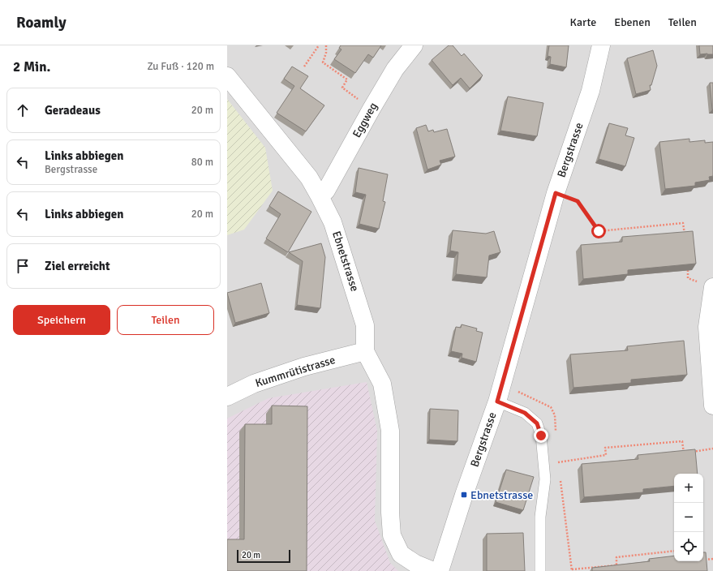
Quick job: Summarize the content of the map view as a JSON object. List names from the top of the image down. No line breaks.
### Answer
{"streets":{"street":["Eggweg","Bergstrasse","Ebnetstrasse","Kummrütistrasse"]},"crossings":[["Eggweg","Ebnetstrasse"],["Ebnetstrasse","Kummrütistrasse"]],"places":{"transit":["Ebnetstrasse"]},"scale_bar":"20 m","page":{"header":"Roamly","nav":["Karte","Ebenen","Teilen"],"heading":["2 Min.","Zu Fuß · 120 m"],"list":[["Geradeaus","20 m"],["Links abbiegen","Bergstrasse","80 m"],["Links abbiegen","20 m"],"Ziel erreicht"],"buttons":["Speichern","Teilen"],"map_buttons":["+","−"],"scale":"20 m"}}
